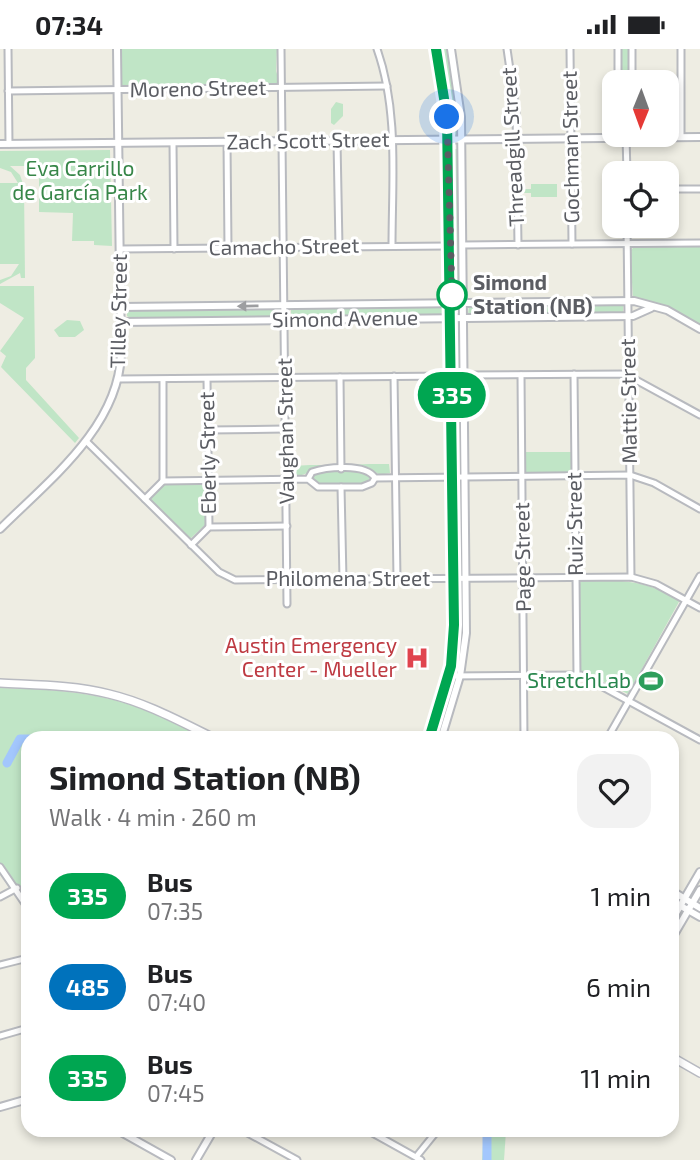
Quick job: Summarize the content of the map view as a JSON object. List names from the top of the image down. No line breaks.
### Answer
{"streets":{"street":["Moreno Street","Zach Scott Street","Threadgill Street","Gochman Street","Camacho Street","Tilley Street","Simond Avenue","Mattie Street","Vaughan Street","Eberly Street","Ruiz Street","Page Street","Philomena Street"]},"crossings":[["Moreno Street","Tilley Street"],["Moreno Street","Vaughan Street"],["Zach Scott Street","Threadgill Street"],["Zach Scott Street","Gochman Street"],["Zach Scott Street","Tilley Street"],["Zach Scott Street","Vaughan Street"],["Camacho Street","Tilley Street"],["Camacho Street","Vaughan Street"],["Tilley Street","Simond Avenue"],["Tilley Street","Philomena Street"],["Simond Avenue","Mattie Street"],["Simond Avenue","Vaughan Street"],["Mattie Street","Philomena Street"],["Vaughan Street","Philomena Street"],["Ruiz Street","Philomena Street"],["Page Street","Philomena Street"]],"parks":["Eva Carrillo de García Park"],"places":{"other":["Simond Station (NB)"],"hospital":["Austin Emergency Center - Mueller"],"sports":["StretchLab"]},"lines":["bus line 335"],"north":"bottom","page":{"status":"07:34","on_map":"335","heading":["Simond Station (NB)","Walk · 4 min · 260 m"],"list":[{"mark":"335","name":"Bus","note":"07:35","value":"1 min"},{"mark":"485","name":"Bus","note":"07:40","value":"6 min"},{"mark":"335","name":"Bus","note":"07:45","value":"11 min"}]}}
